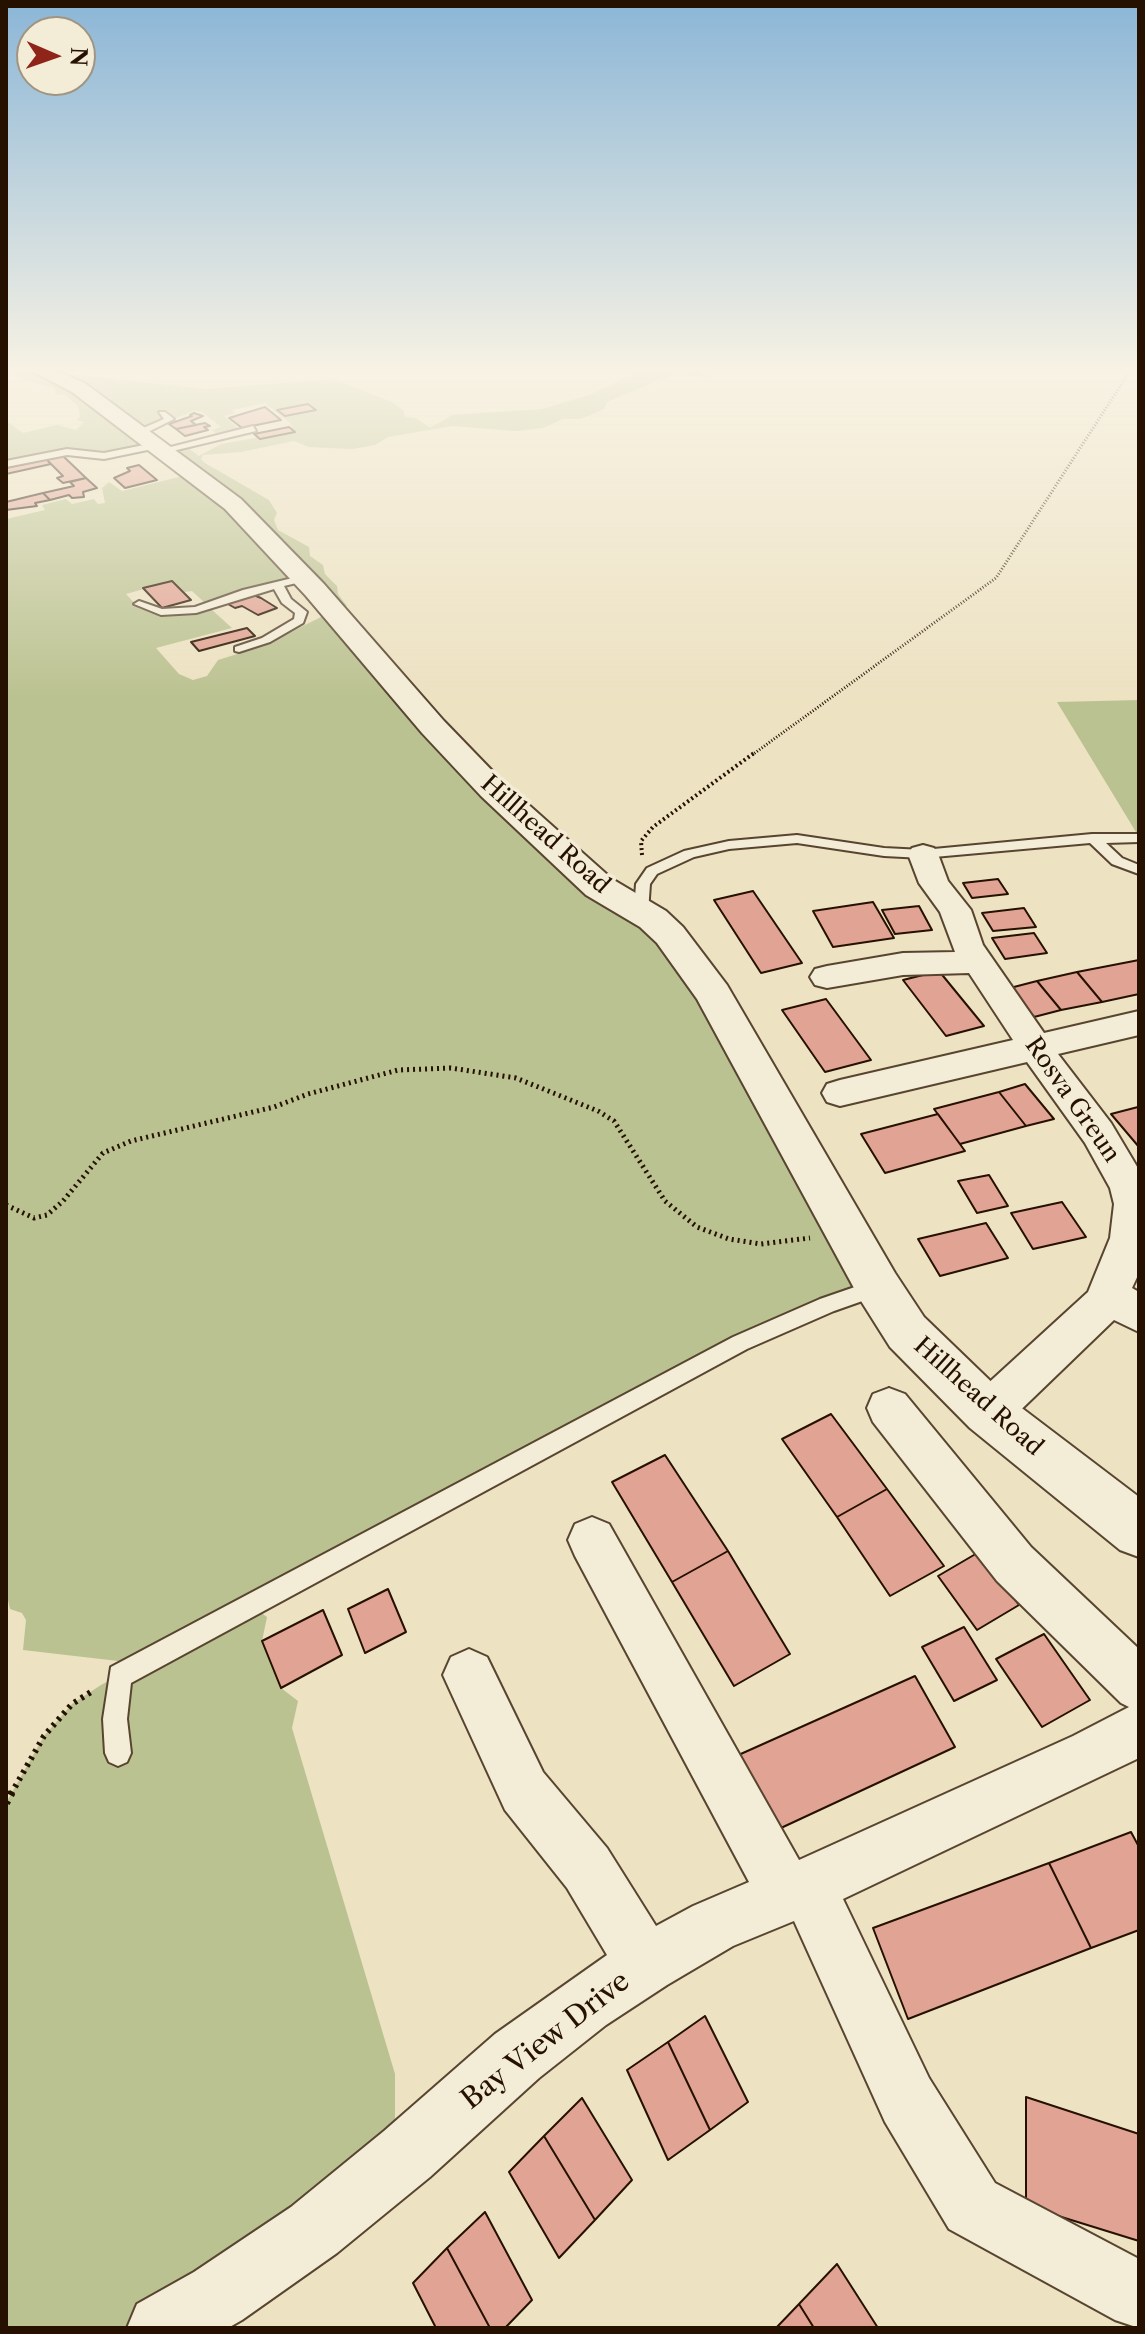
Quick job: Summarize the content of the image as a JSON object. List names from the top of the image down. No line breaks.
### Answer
{"streets":{"street":["Hillhead Road","Rosva Greun","Bay View Drive"]},"crossings":[["Hillhead Road","Rosva Greun"]],"north":"right"}
